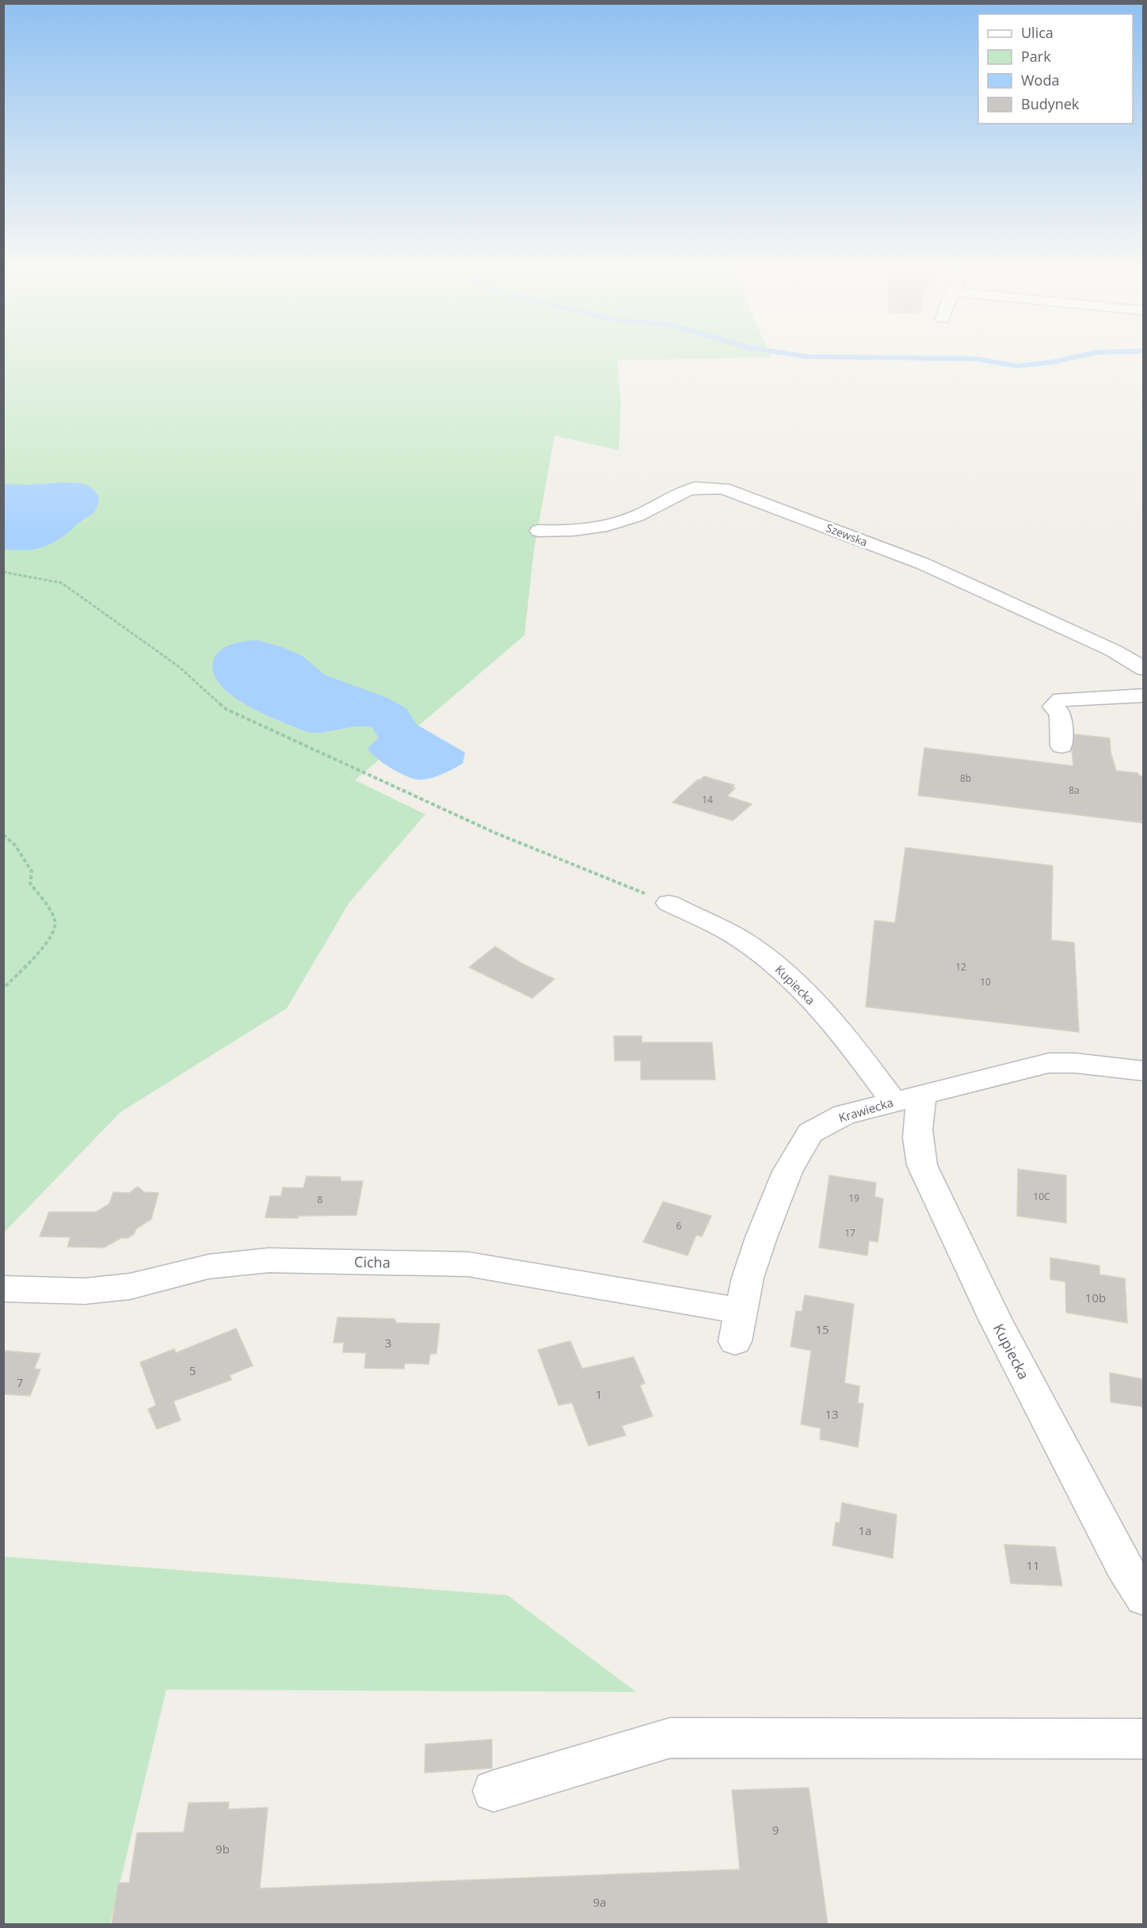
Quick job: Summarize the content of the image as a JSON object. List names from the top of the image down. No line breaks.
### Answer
{"streets":{"street":["Szewska","Kupiecka","Krawiecka","Cicha"]},"crossings":[["Kupiecka","Krawiecka"],["Krawiecka","Cicha"]],"house_numbers":["8b","8a","14","12","10","10C","19","8","6","17","10b","15","3","5","7","1","13","1a","11","9","9b","9a"],"legend":["Ulica","Park","Woda","Budynek"]}
